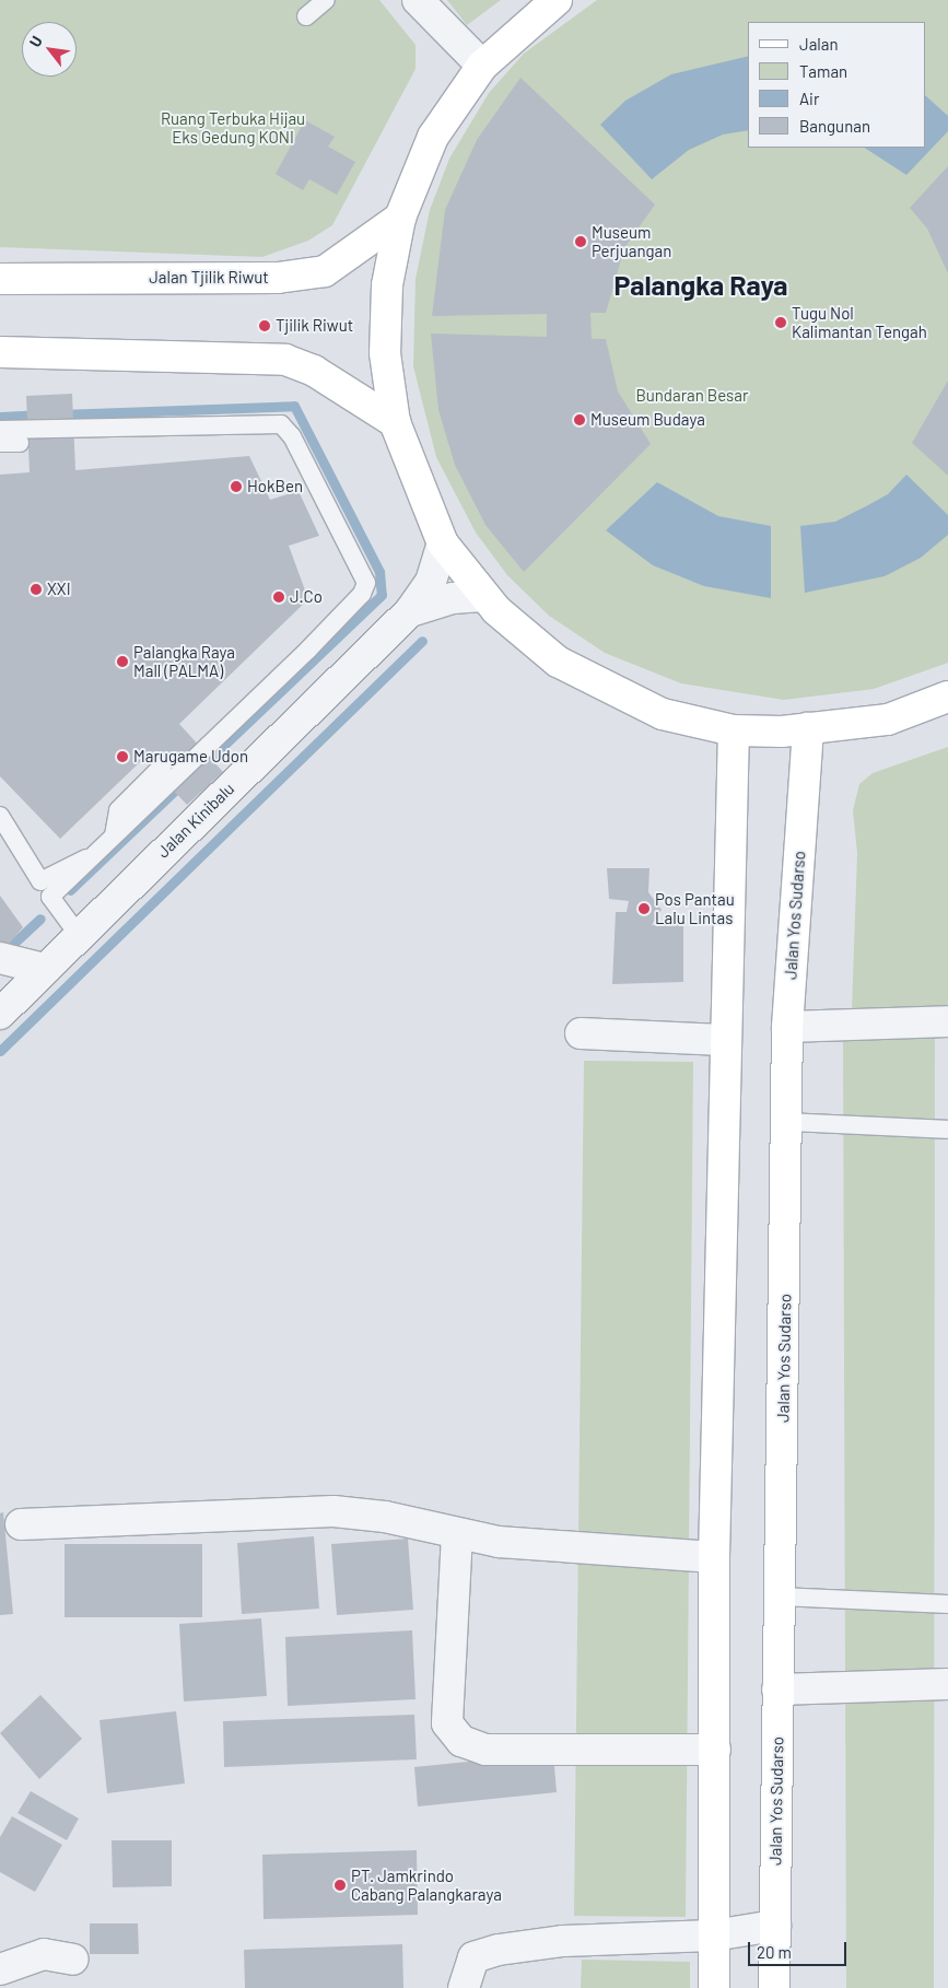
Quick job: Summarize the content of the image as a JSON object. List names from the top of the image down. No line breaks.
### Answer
{"streets":{"main road":["Jalan Tjilik Riwut","Jalan Yos Sudarso"],"street":["Jalan Kinibalu"]},"districts":["Palangka Raya"],"parks":["Ruang Terbuka Hijau Eks Gedung KONI","Bundaran Besar"],"places":["Museum Perjuangan","Tugu Nol Kalimantan Tengah","Tjilik Riwut","Museum Budaya","HokBen","XXI","J.Co","Palangka Raya Mall (PALMA)","Marugame Udon","Pos Pantau Lalu Lintas","PT. Jamkrindo Cabang Palangkaraya"],"legend":["Jalan","Taman","Air","Bangunan"],"scale_bar":"20 m","north":"top left"}
